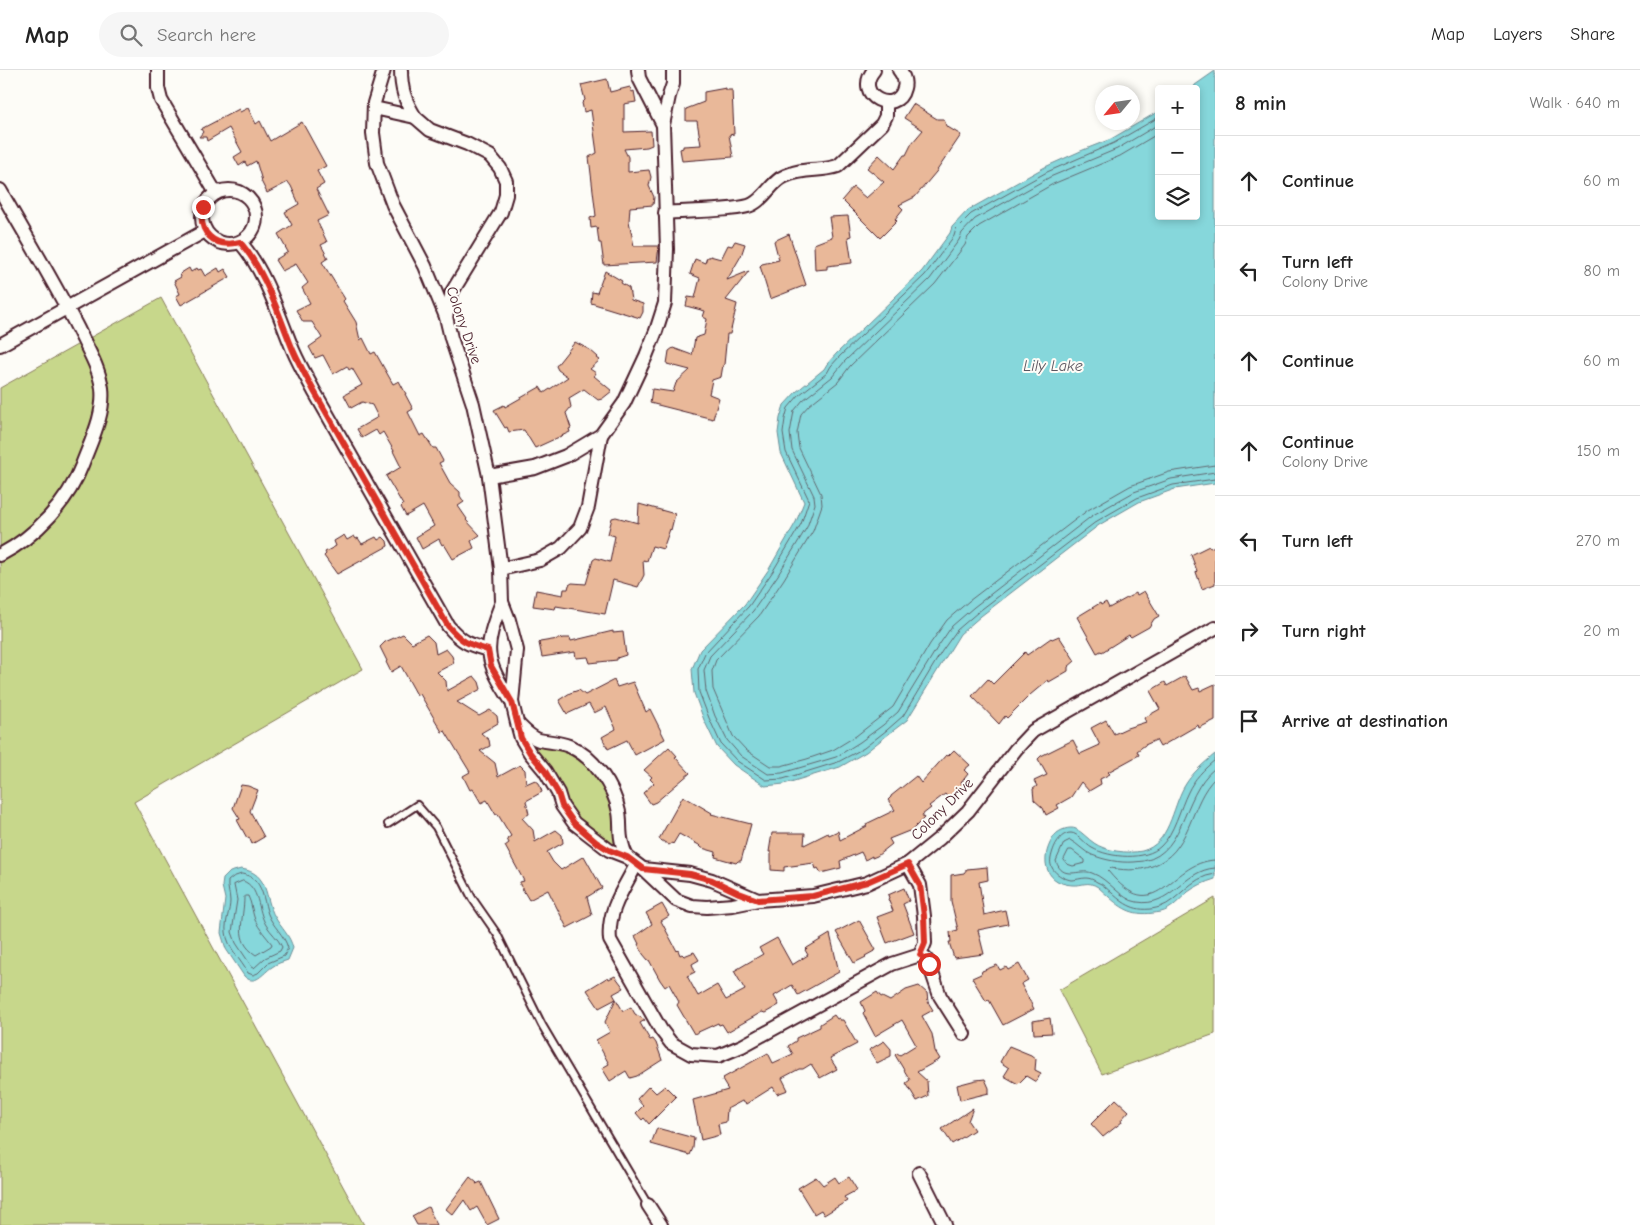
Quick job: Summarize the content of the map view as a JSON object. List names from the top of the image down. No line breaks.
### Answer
{"streets":{"street":["Colony Drive"]},"water":["Lily Lake"],"north":"bottom left","page":{"header":"Map","search":"Search here","nav":["Map","Layers","Share"],"heading":["8 min","Walk · 640 m"],"map_buttons":["+","−"],"list":[["Continue","60 m"],["Turn left","Colony Drive","80 m"],["Continue","60 m"],["Continue","Colony Drive","150 m"],["Turn left","270 m"],["Turn right","20 m"],"Arrive at destination"]}}
